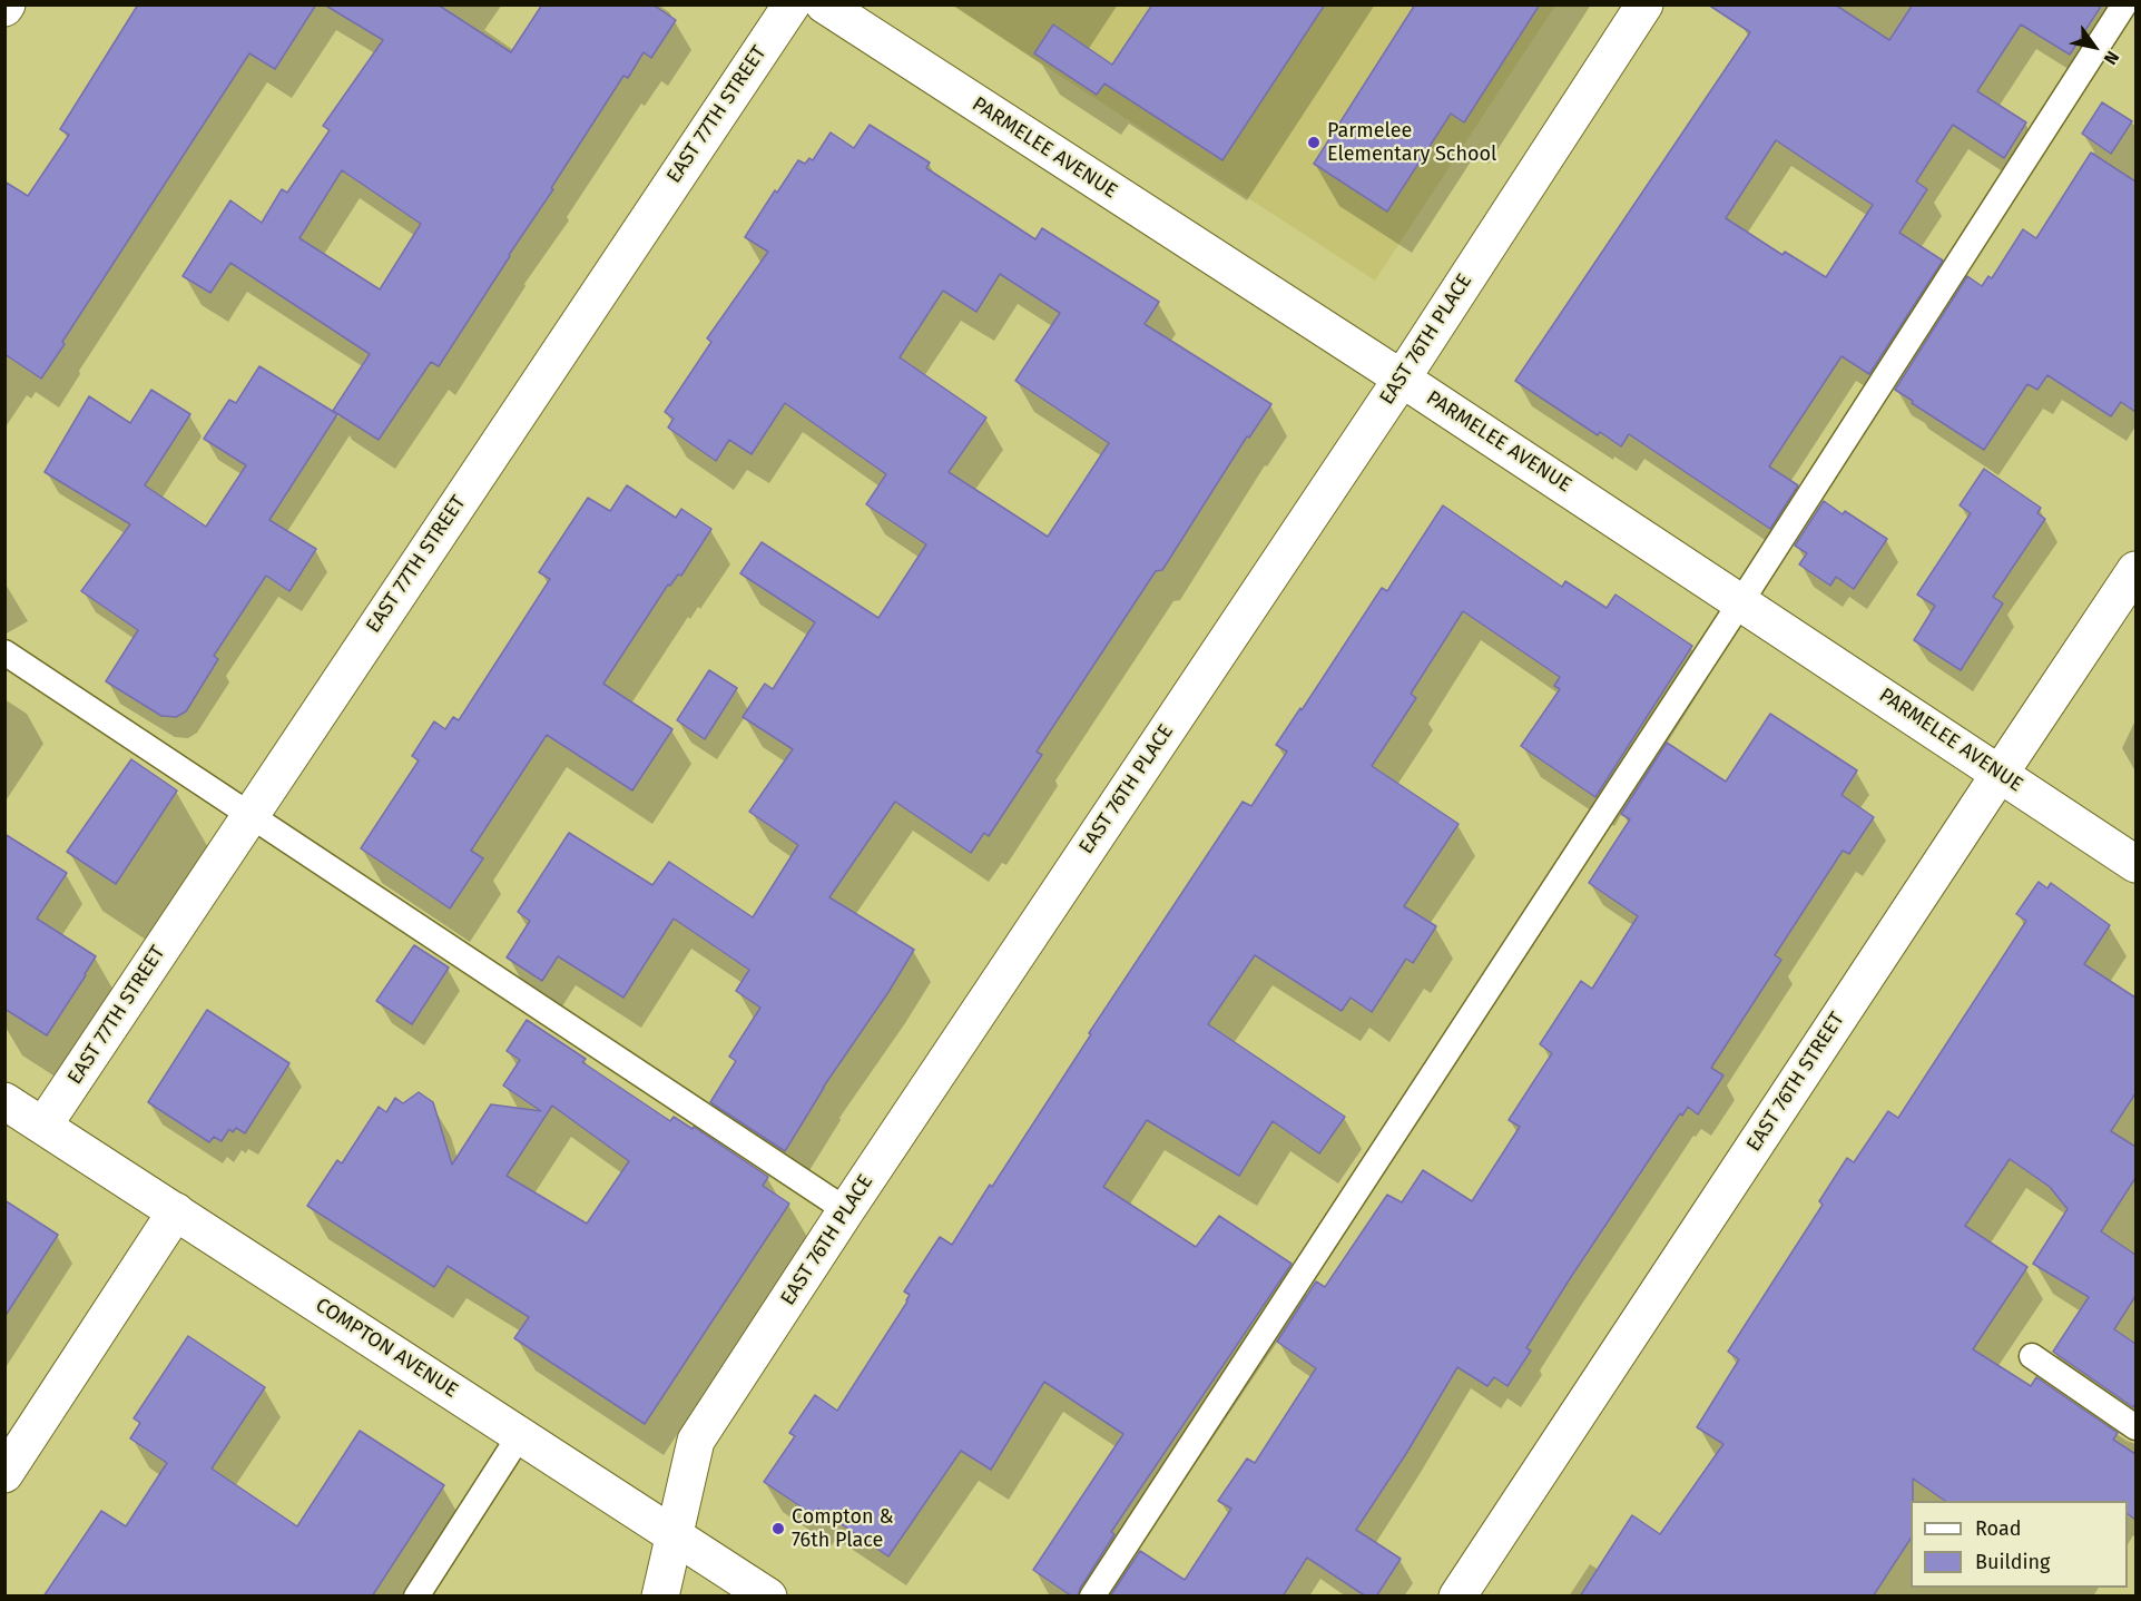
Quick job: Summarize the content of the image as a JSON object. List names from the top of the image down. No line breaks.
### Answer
{"streets":{"street":["EAST 77TH STREET","PARMELEE AVENUE","EAST 76TH PLACE","EAST 76TH STREET","COMPTON AVENUE"]},"crossings":[["EAST 77TH STREET","COMPTON AVENUE"],["PARMELEE AVENUE","EAST 76TH PLACE"],["PARMELEE AVENUE","EAST 76TH STREET"],["EAST 76TH PLACE","COMPTON AVENUE"]],"places":["Parmelee Elementary School","Compton & 76th Place"],"legend":["Road","Building"],"north":"bottom right"}
